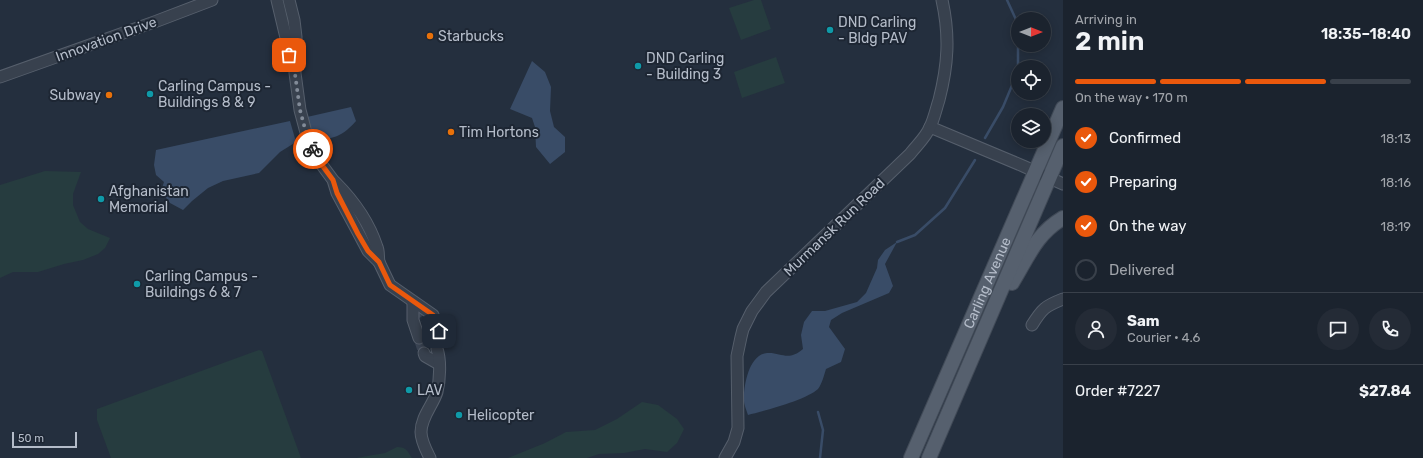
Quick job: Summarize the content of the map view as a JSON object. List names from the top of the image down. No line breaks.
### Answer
{"streets":{"main road":["Carling Avenue"],"street":["Innovation Drive","Murmansk Run Road"]},"places":["DND Carling - Bldg PAV","Starbucks","DND Carling - Building 3","Carling Campus - Buildings 8 & 9","Subway","Tim Hortons","Afghanistan Memorial","Carling Campus - Buildings 6 & 7","LAV","Helicopter"],"scale_bar":"50 m","north":"right","page":{"heading":["2 min","Arriving in","18:35–18:40"],"panel":["Sam","Courier · 4.6","Order #7227","$27.84"],"bar":"On the way · 170 m","list":[["Confirmed","18:13"],["Preparing","18:16"],["On the way","18:19"],"Delivered"],"scale":"50 m"}}
